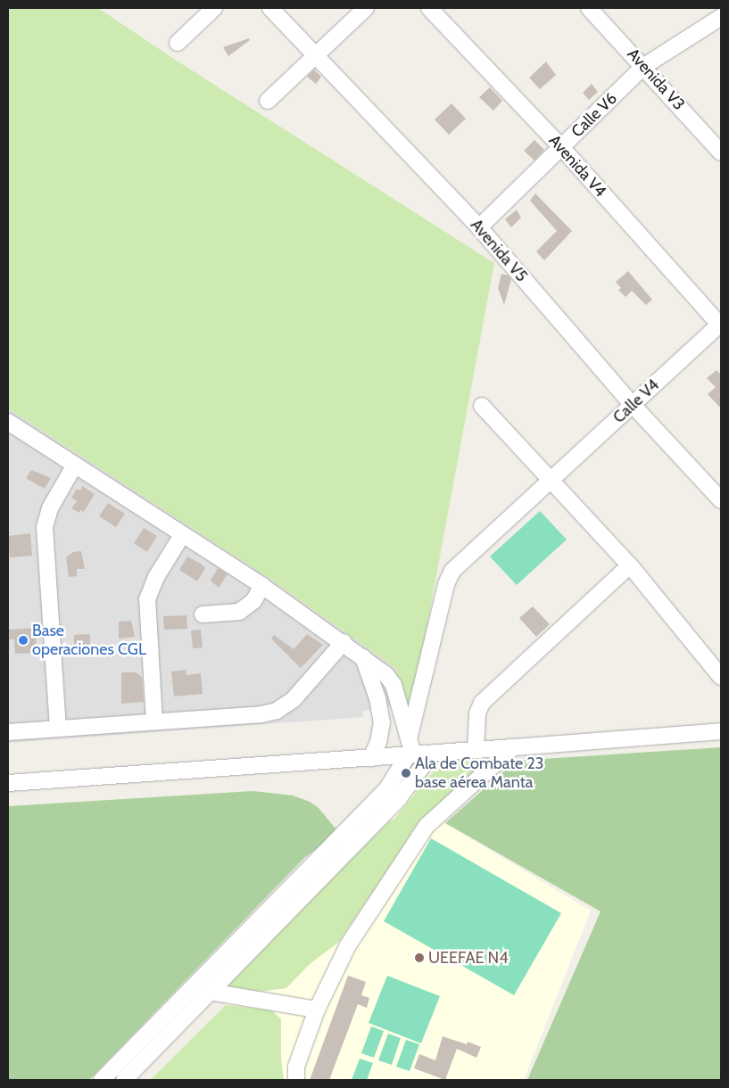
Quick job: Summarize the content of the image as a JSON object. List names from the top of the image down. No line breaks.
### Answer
{"streets":{"street":["Avenida V3","Calle V6","Avenida V4","Avenida V5","Calle V4"]},"crossings":[["Avenida V3","Calle V6"],["Calle V6","Avenida V4"],["Calle V6","Avenida V5"],["Avenida V4","Calle V4"],["Avenida V5","Calle V4"]],"places":["Base operaciones CGL","Ala de Combate 23 base aérea Manta","UEEFAE N4"]}
